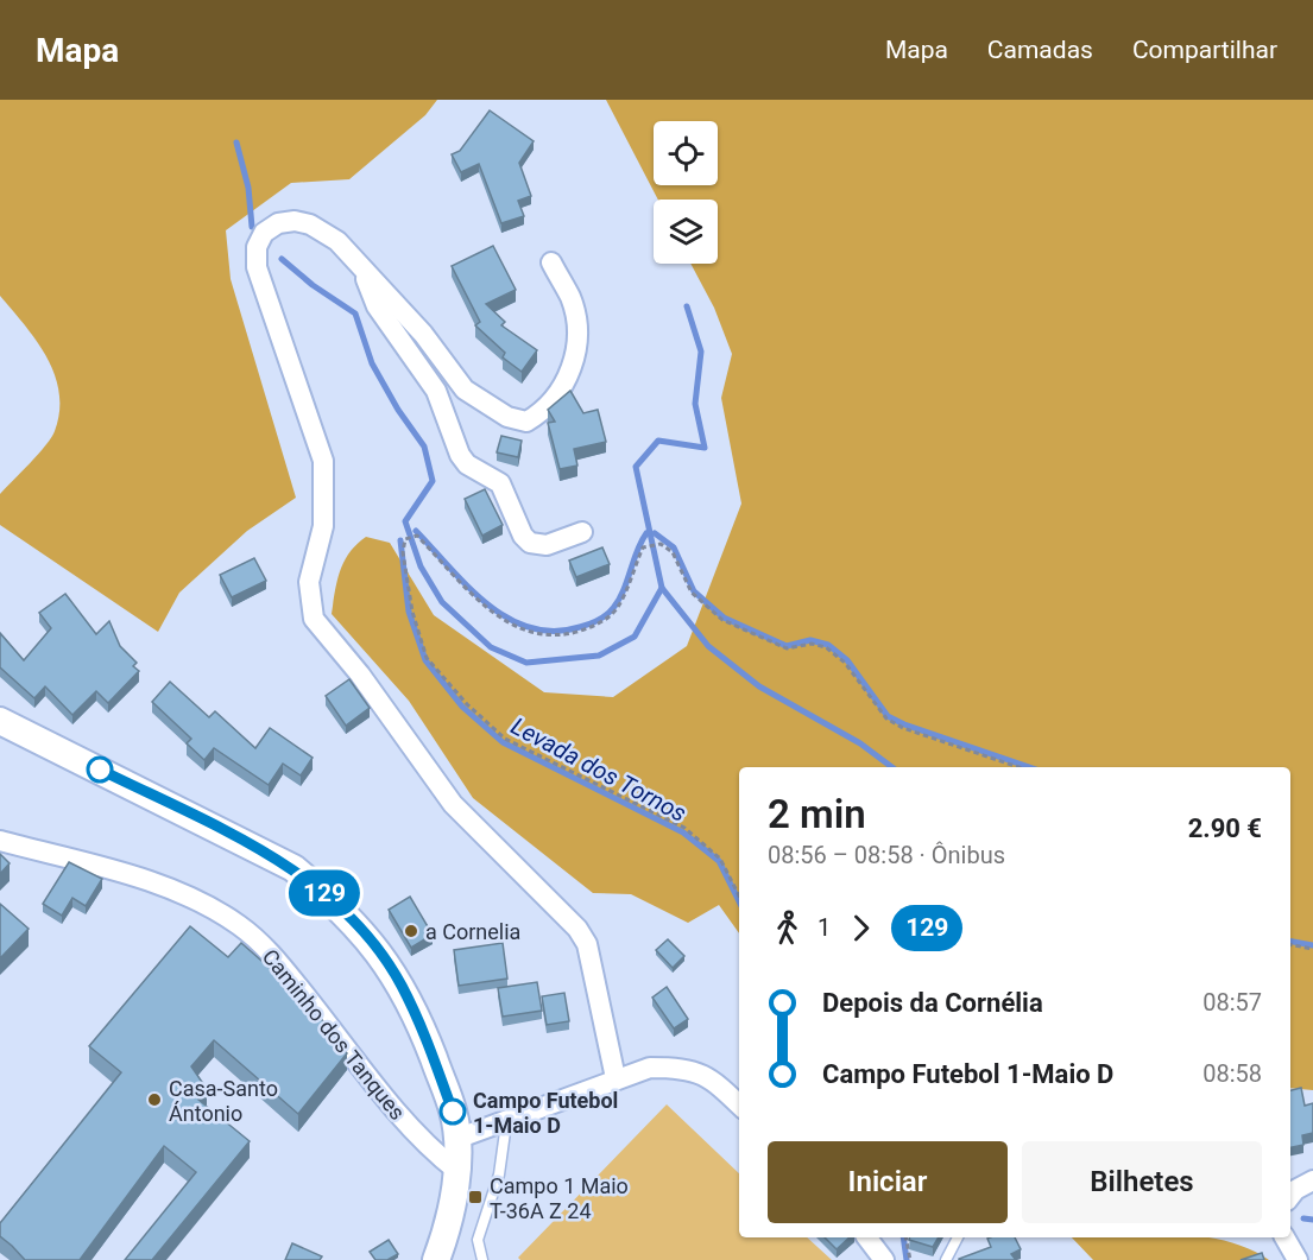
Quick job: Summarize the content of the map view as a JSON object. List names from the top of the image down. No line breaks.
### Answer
{"streets":{"street":["Caminho dos Tanques"]},"water":["Levada dos Tornos"],"places":{"other":["a Cornelia","Casa-Santo Ántonio","Campo Futebol 1-Maio D"],"transit":["Campo 1 Maio T-36A Z 24"]},"lines":["bus line 129"],"page":{"header":"Mapa","nav":["Mapa","Camadas","Compartilhar"],"on_map":"129","heading":["2 min","08:56 – 08:58 · Ônibus","2.90 €"],"legs":["1","129"],"list":[{"name":"Depois da Cornélia","value":"08:57"},{"name":"Campo Futebol 1-Maio D","value":"08:58"}],"buttons":["Iniciar","Bilhetes"]}}
